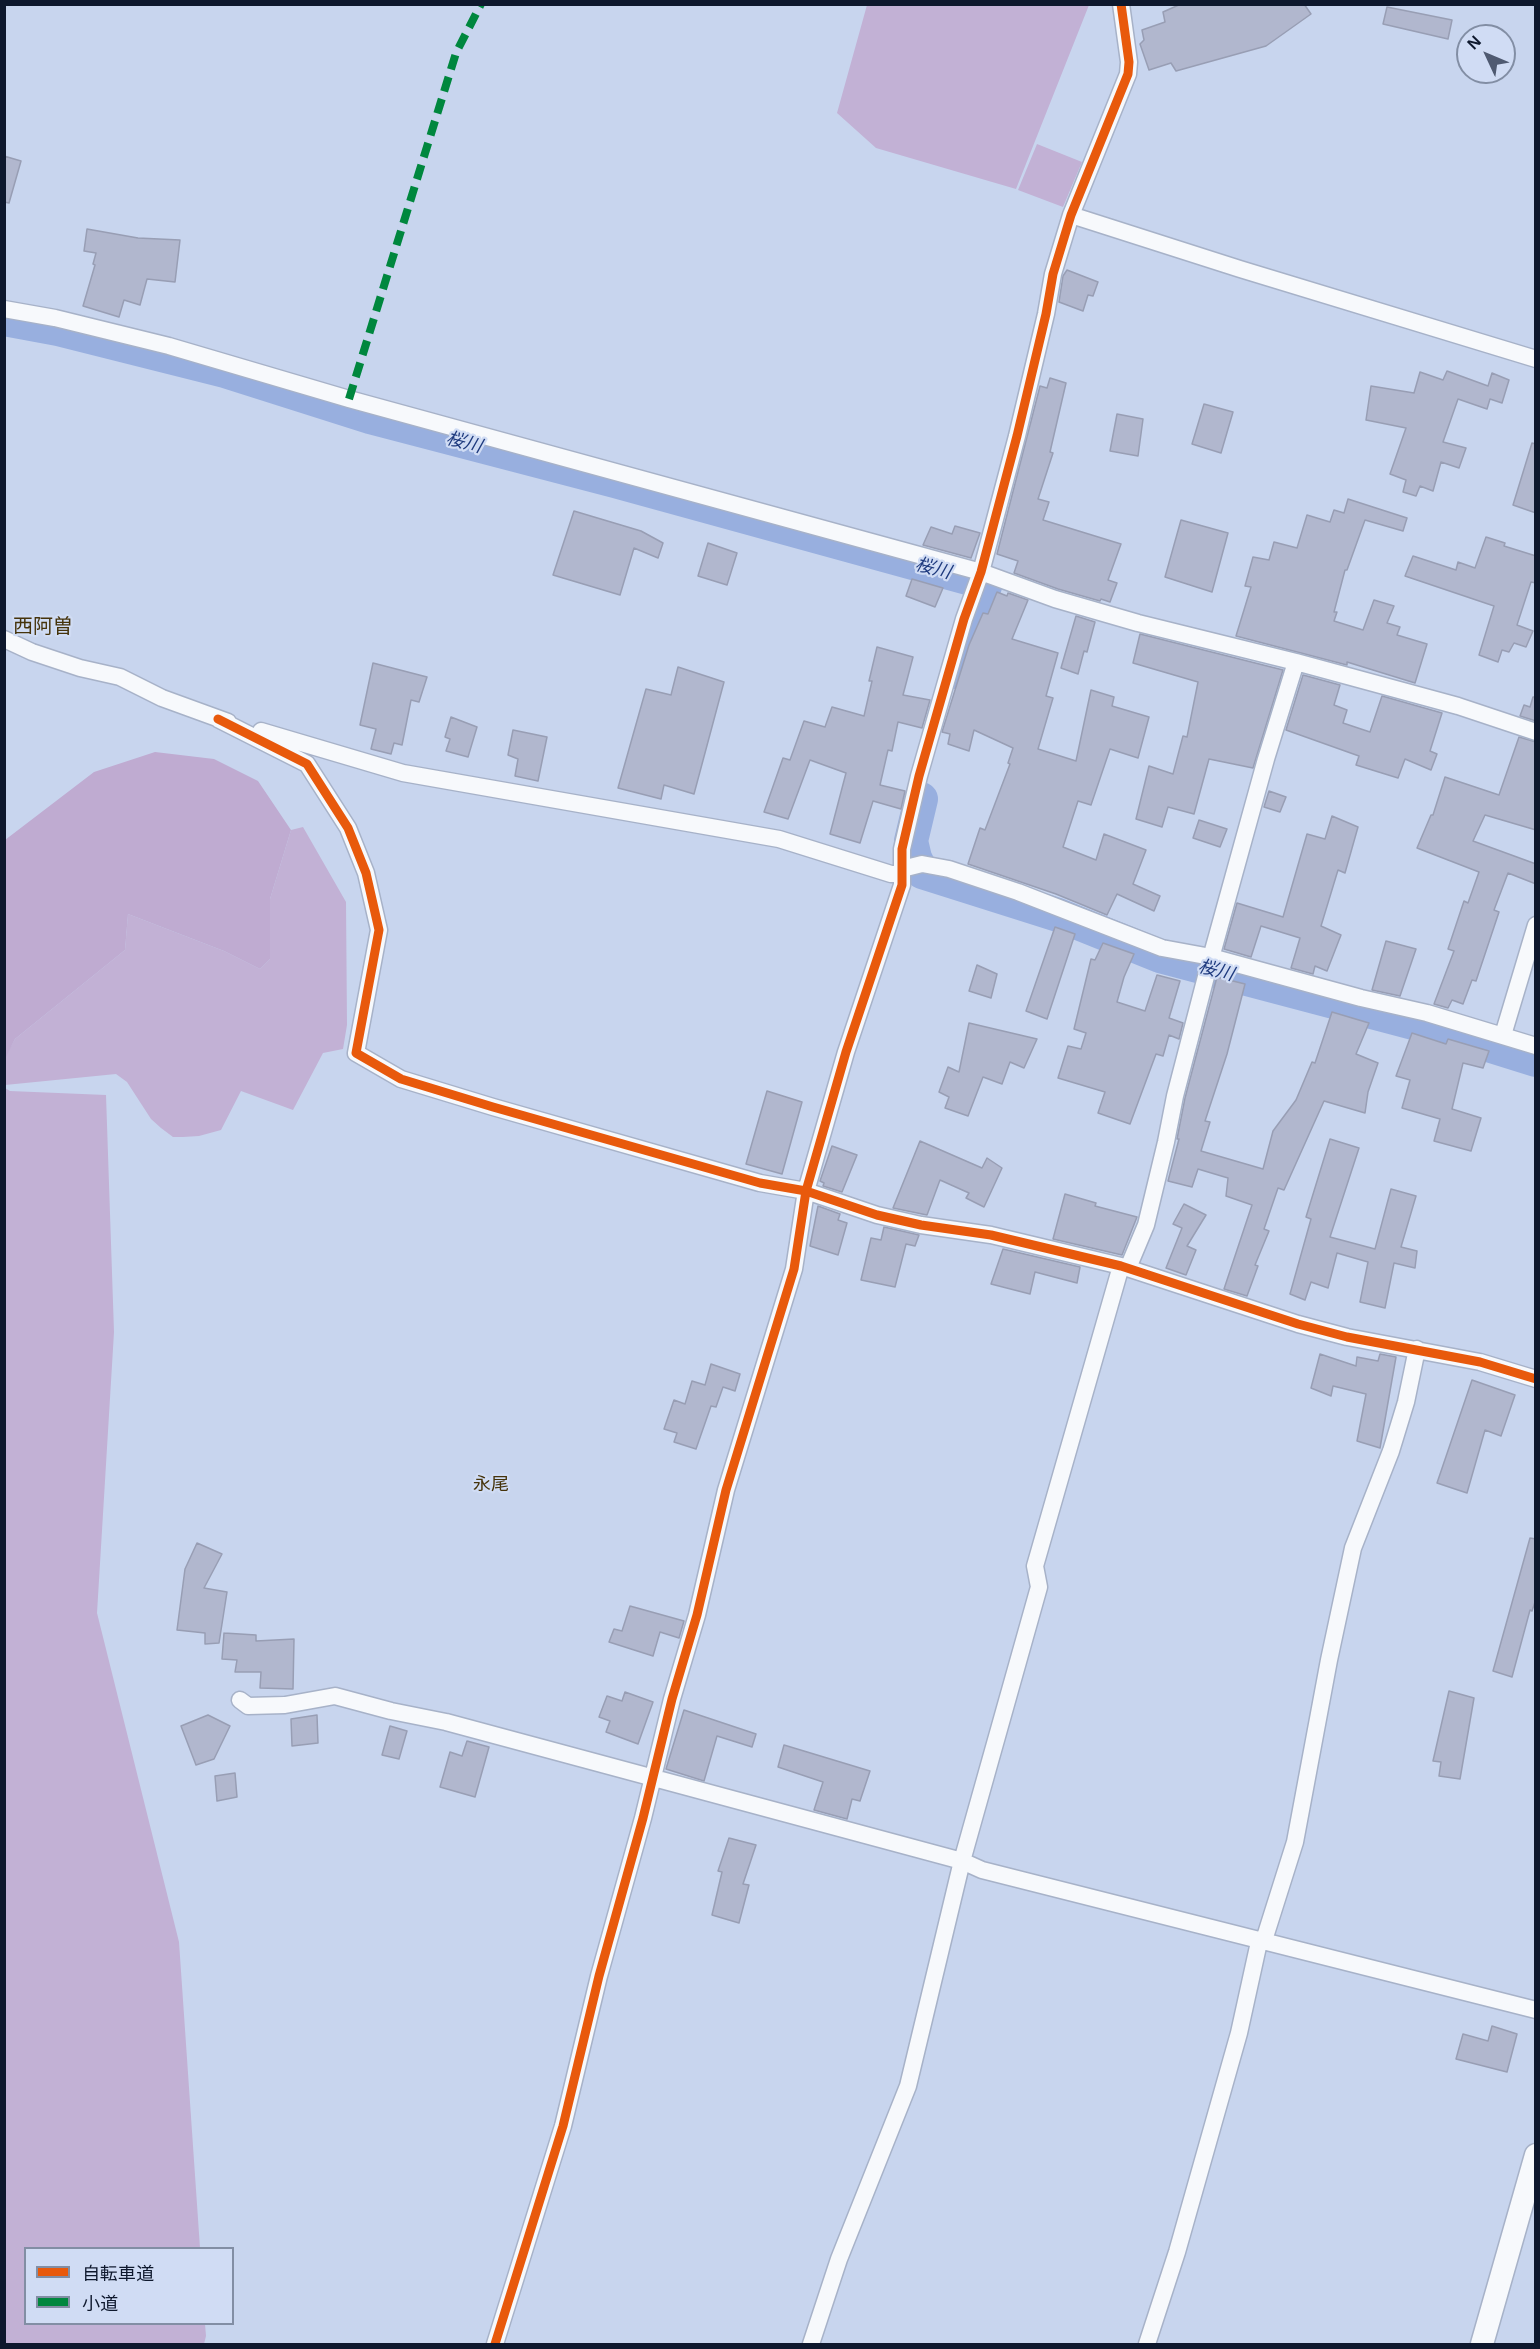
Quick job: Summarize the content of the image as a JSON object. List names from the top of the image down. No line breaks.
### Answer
{"districts":["西阿曽","永尾"],"water":["桜川"],"legend":["自転車道","小道"],"north":"top left"}
